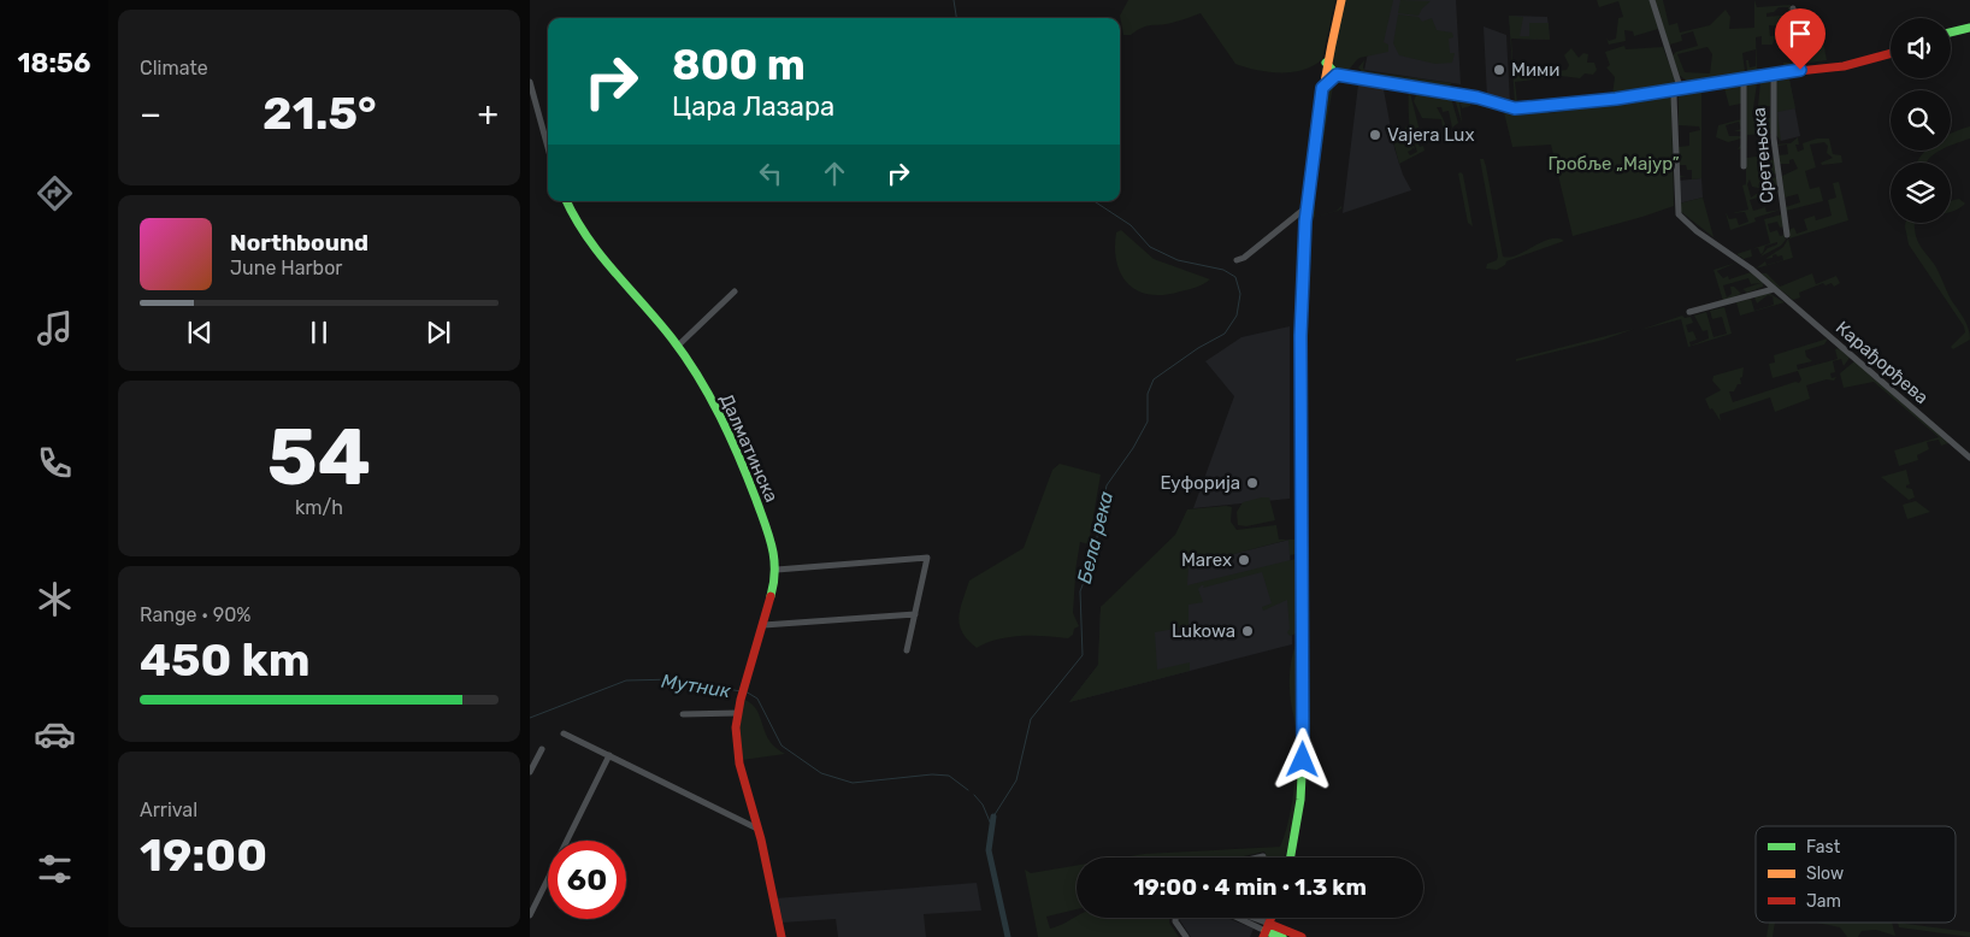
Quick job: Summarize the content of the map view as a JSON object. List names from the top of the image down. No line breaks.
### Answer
{"streets":{"street":["Сретењска","Карађорђева","Далматинска"]},"water":["Бела река","Мутник"],"parks":["Гробље „Мајур”"],"places":["Мими","Vajera Lux","Еуфорија","Marex","Lukowa"],"legend":["Fast","Slow","Jam"],"page":{"tabs":"18:56","tile":["Climate",["54","km/h"],["Range · 90%","450 km"],["Arrival","19:00"]],"turn":["800 m","Цара Лазара"],"heat":["−","21.5°","+"],"song":["Northbound","June Harbor"],"limit":"60","trip":"19:00 · 4 min · 1.3 km"}}
